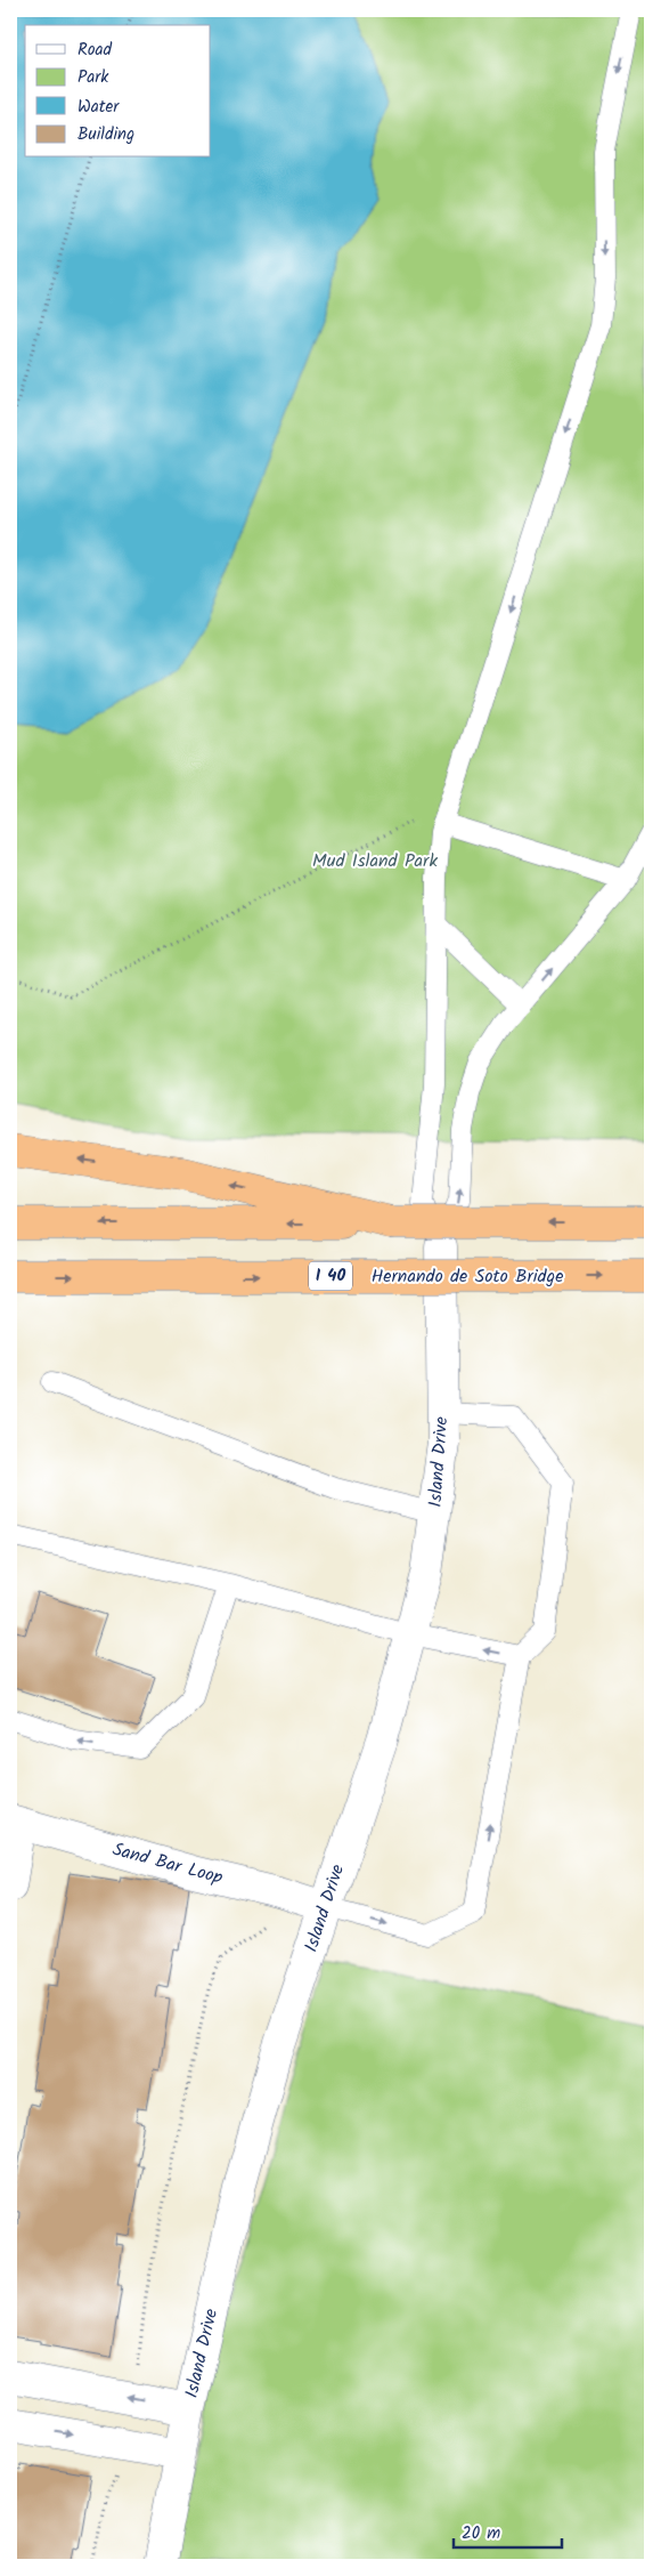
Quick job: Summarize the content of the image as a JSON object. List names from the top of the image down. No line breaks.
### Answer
{"streets":{"highway":["I 40","Hernando de Soto Bridge"],"street":["Island Drive","Sand Bar Loop"]},"crossings":[["Island Drive","Sand Bar Loop"]],"parks":["Mud Island Park"],"legend":["Road","Park","Water","Building"],"scale_bar":"20 m"}
